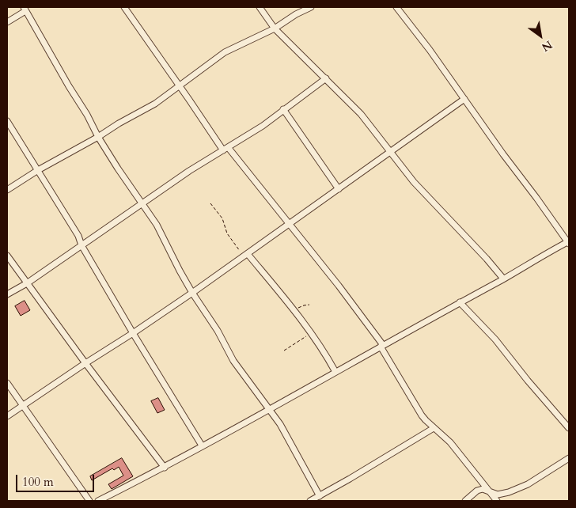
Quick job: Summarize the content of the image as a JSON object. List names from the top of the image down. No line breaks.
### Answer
{"scale_bar":"100 m","north":"bottom right"}
